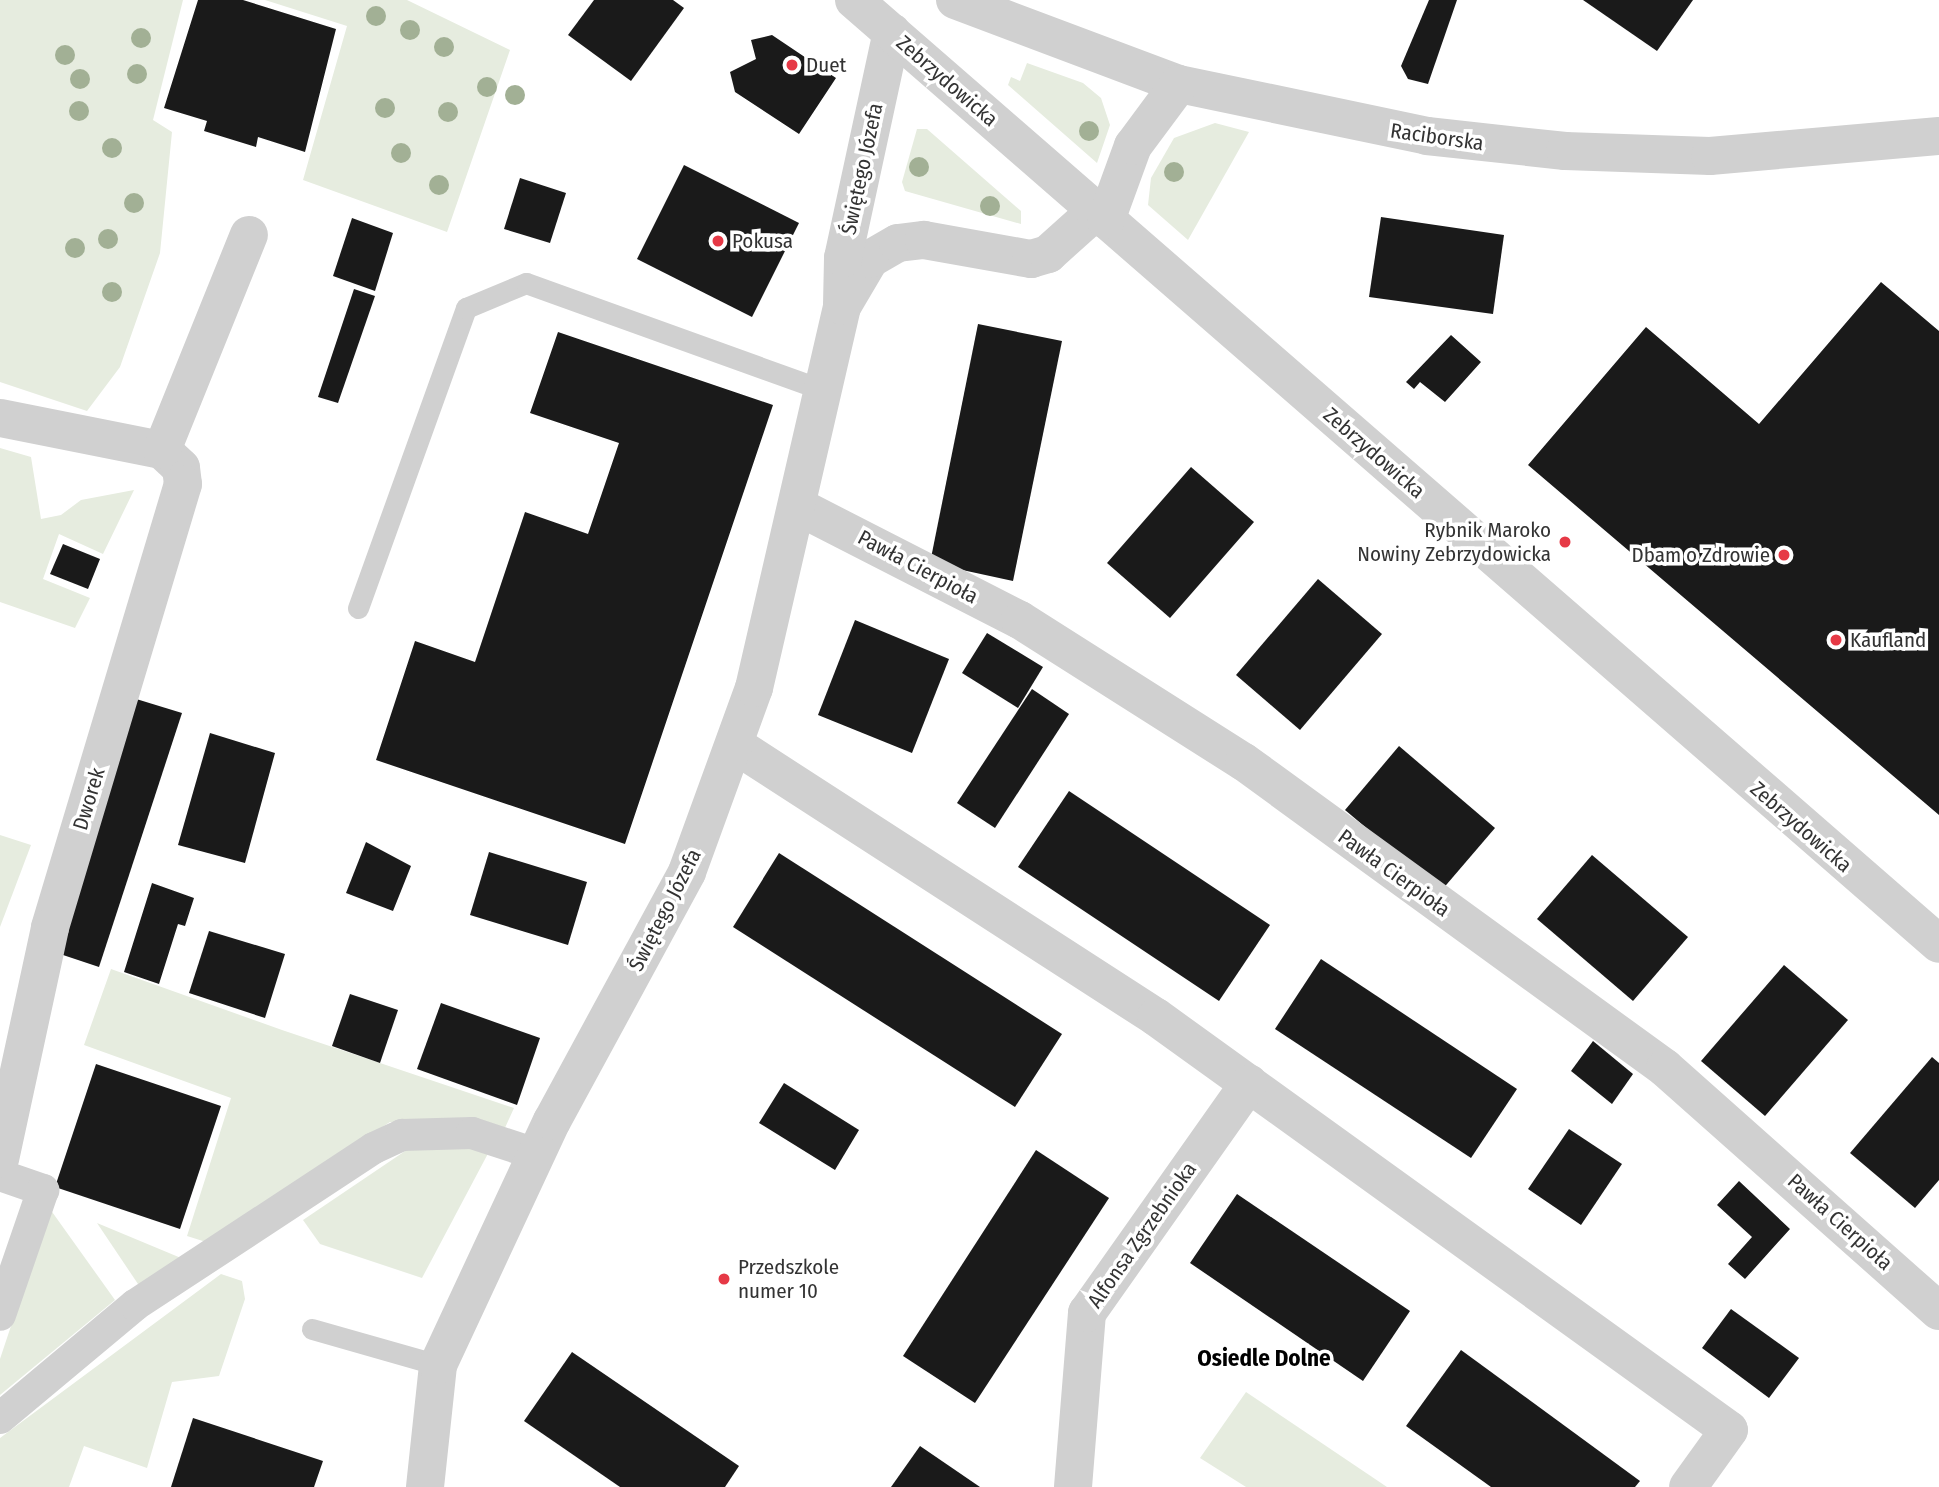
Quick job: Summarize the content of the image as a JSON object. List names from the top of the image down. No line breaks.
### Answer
{"streets":{"street":["Zebrzydowicka","Raciborska","Świętego Józefa","Pawła Cierpioła","Dworek","Alfonsa Zgrzebnioka"]},"crossings":[["Zebrzydowicka","Świętego Józefa"],["Świętego Józefa","Pawła Cierpioła"]],"districts":["Osiedle Dolne"],"places":["Duet","Pokusa","Rybnik Maroko Nowiny Zebrzydowicka","Dbam o Zdrowie","Kaufland","Przedszkole numer 10"]}
